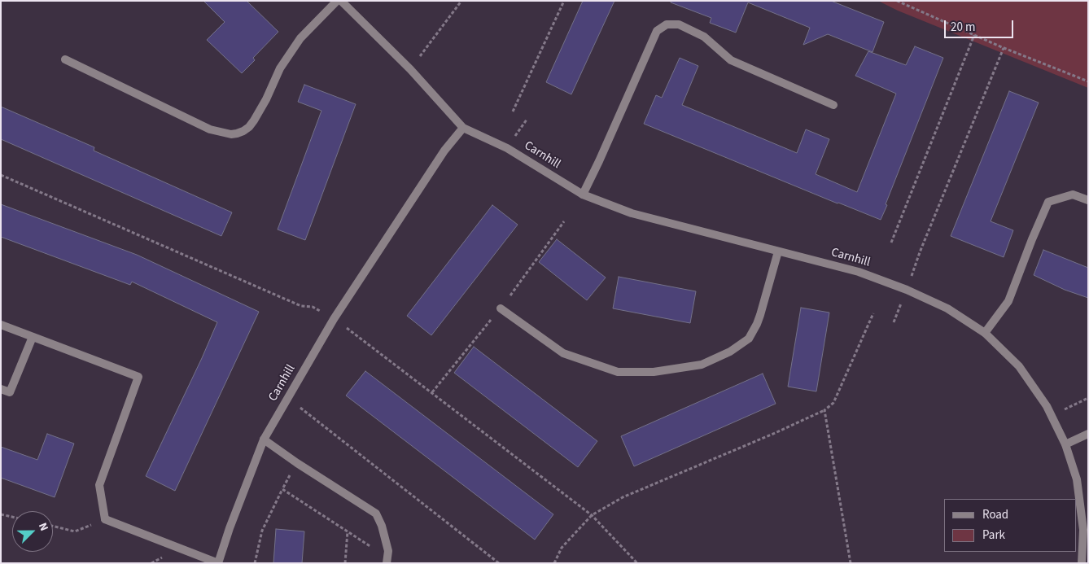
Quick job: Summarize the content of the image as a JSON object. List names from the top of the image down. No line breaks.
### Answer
{"streets":{"street":["Carnhill"]},"legend":["Road","Park"],"scale_bar":"20 m","north":"top right"}
